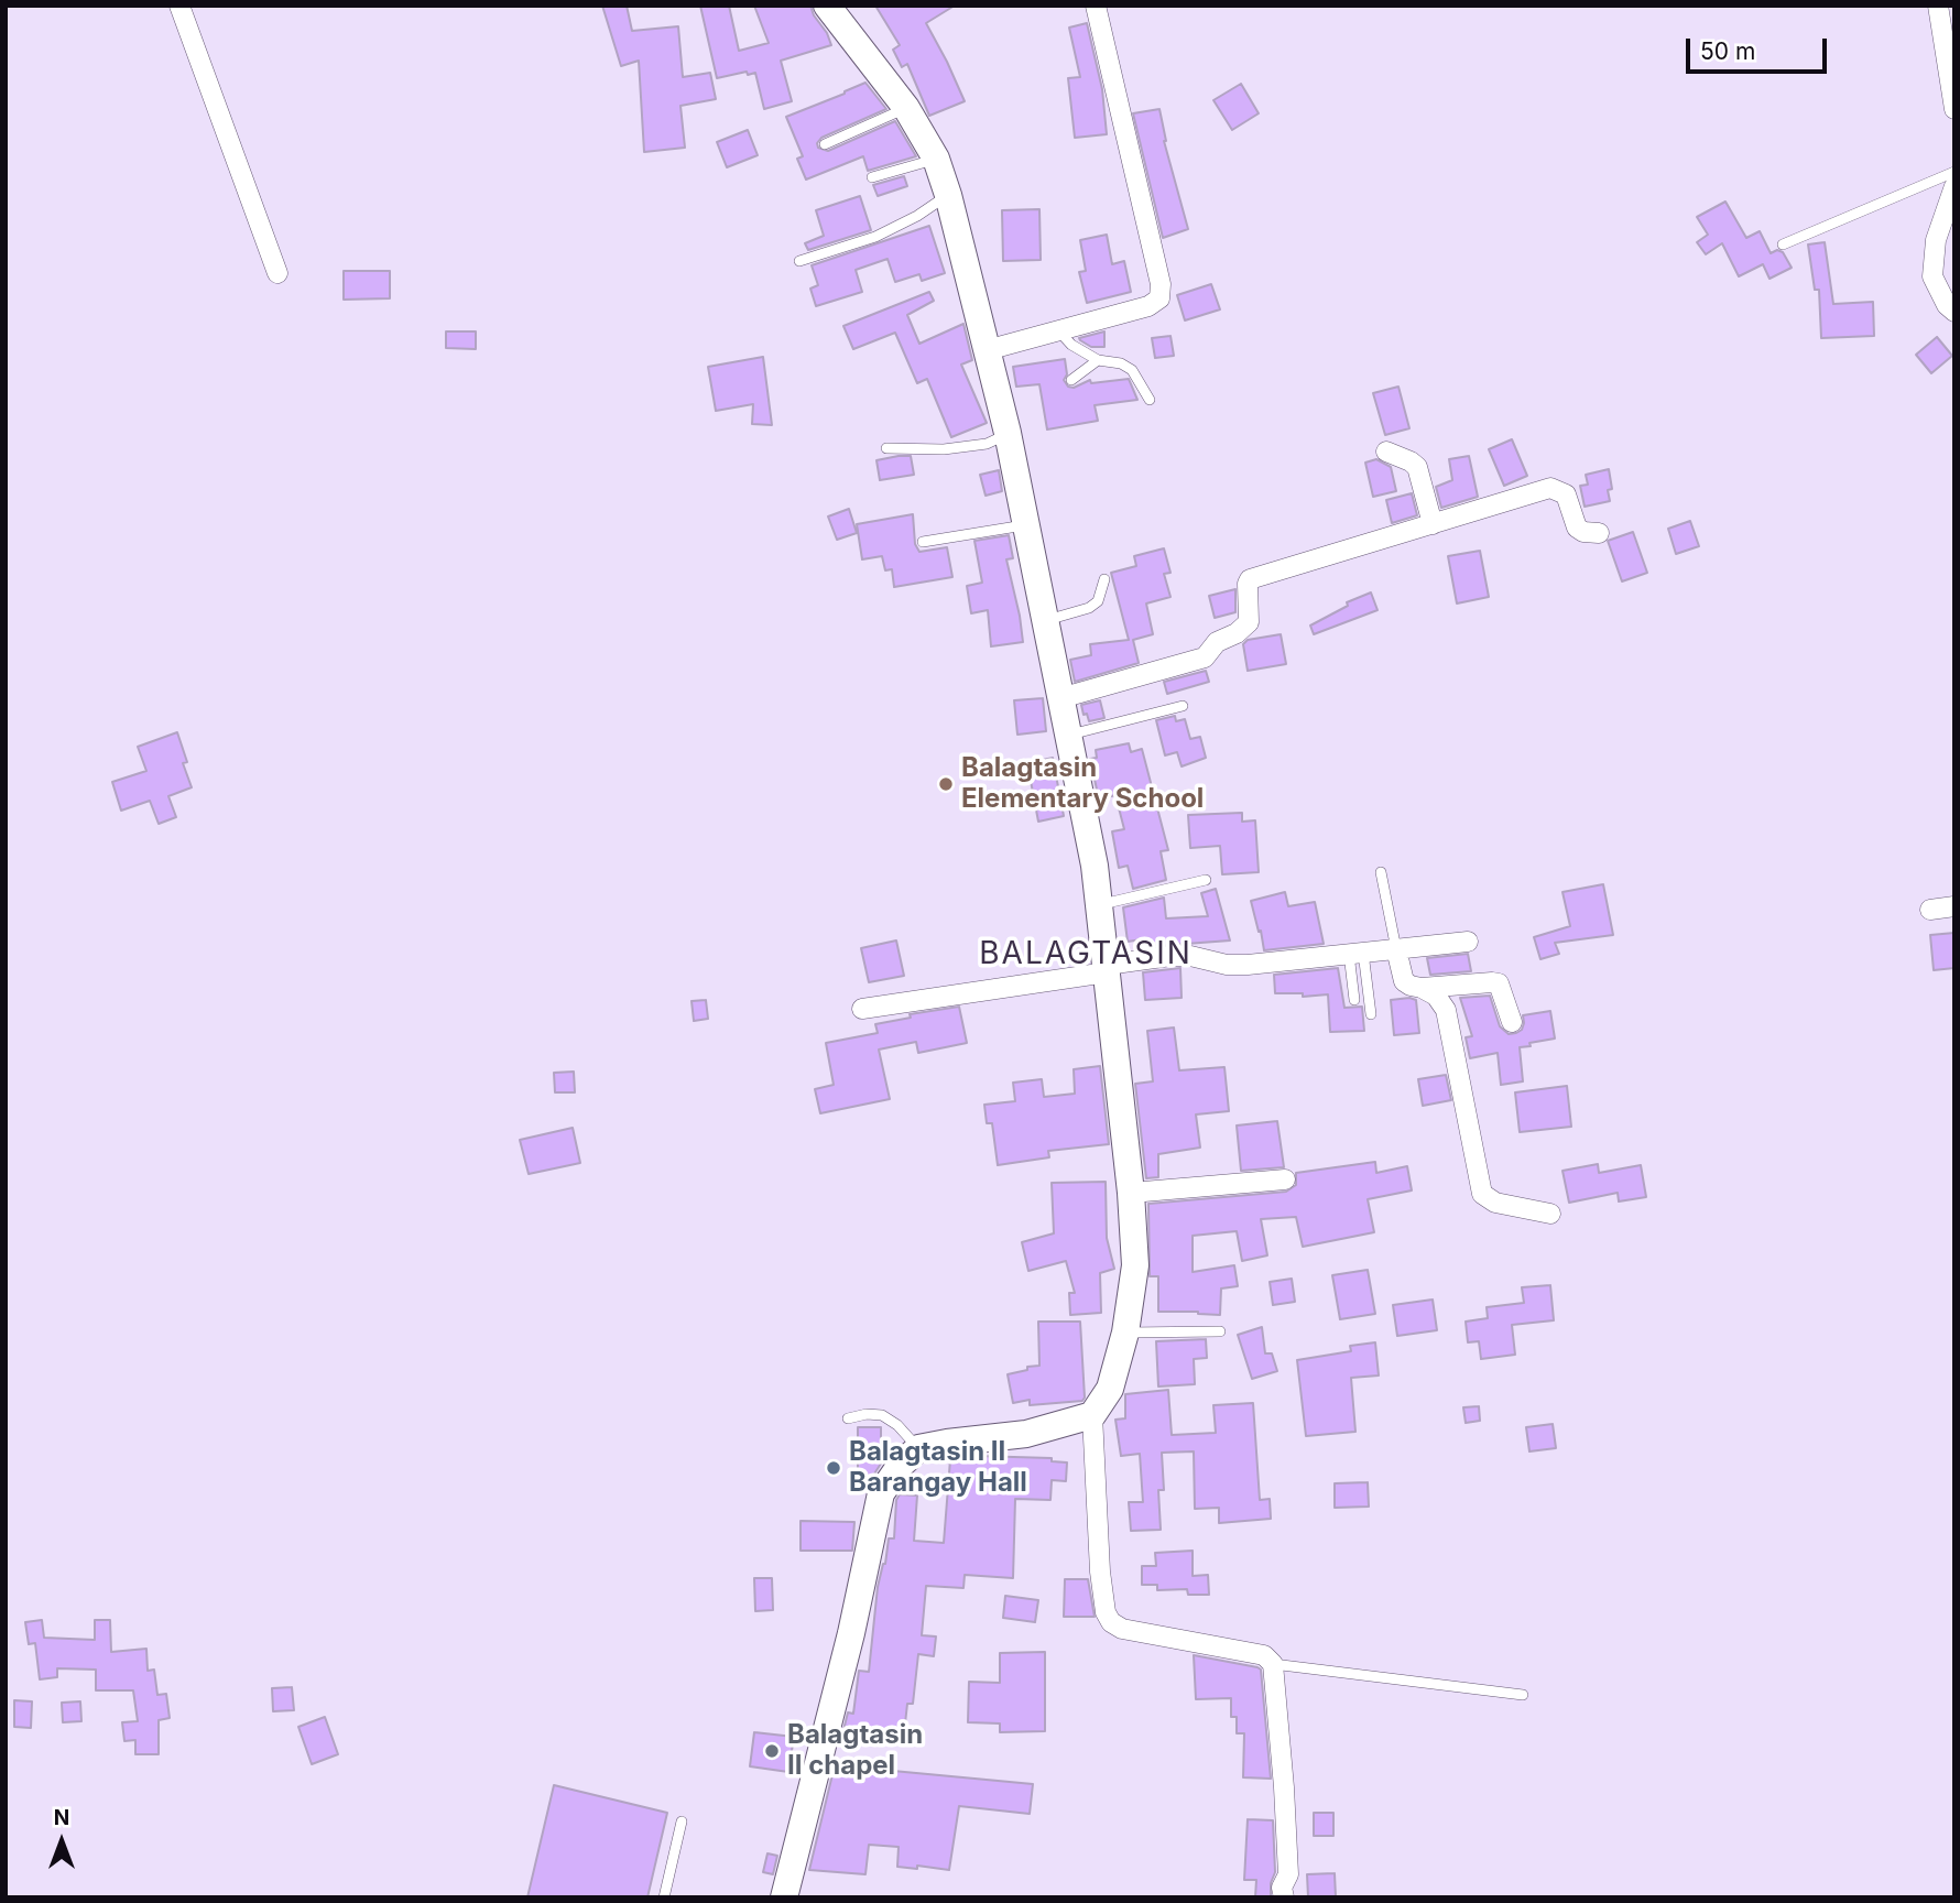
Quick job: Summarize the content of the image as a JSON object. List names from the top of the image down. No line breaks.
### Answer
{"districts":["BALAGTASIN"],"places":["Balagtasin Elementary School","Balagtasin II Barangay Hall","Balagtasin II chapel"],"scale_bar":"50 m","north":"top"}
